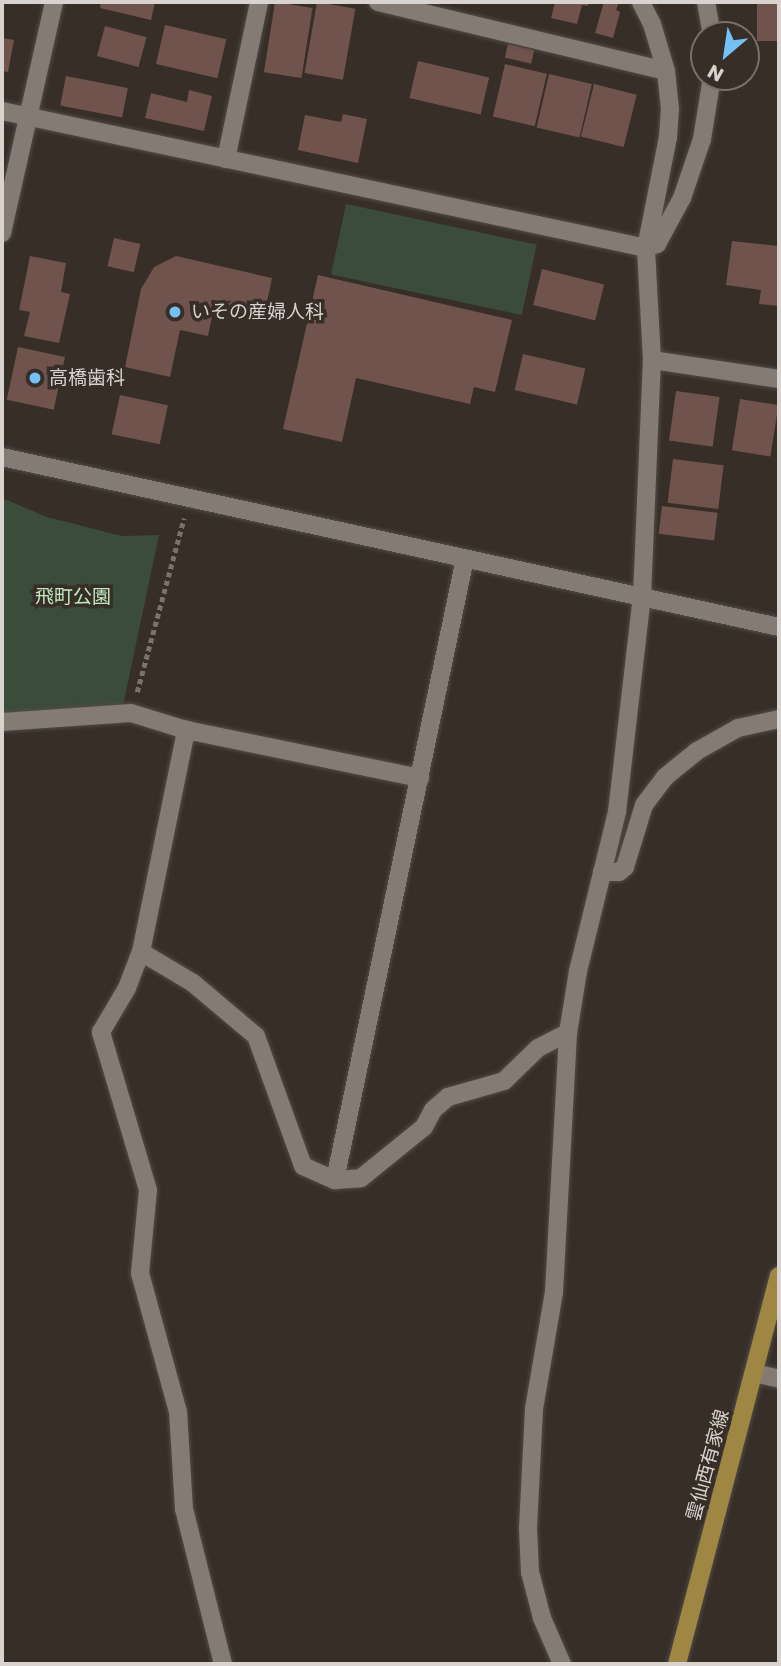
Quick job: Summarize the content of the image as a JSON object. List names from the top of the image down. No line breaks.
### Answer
{"streets":{"main road":["雲仙西有家線"]},"parks":["飛町公園"],"places":["いその産婦人科","高橋歯科"],"north":"bottom left"}
